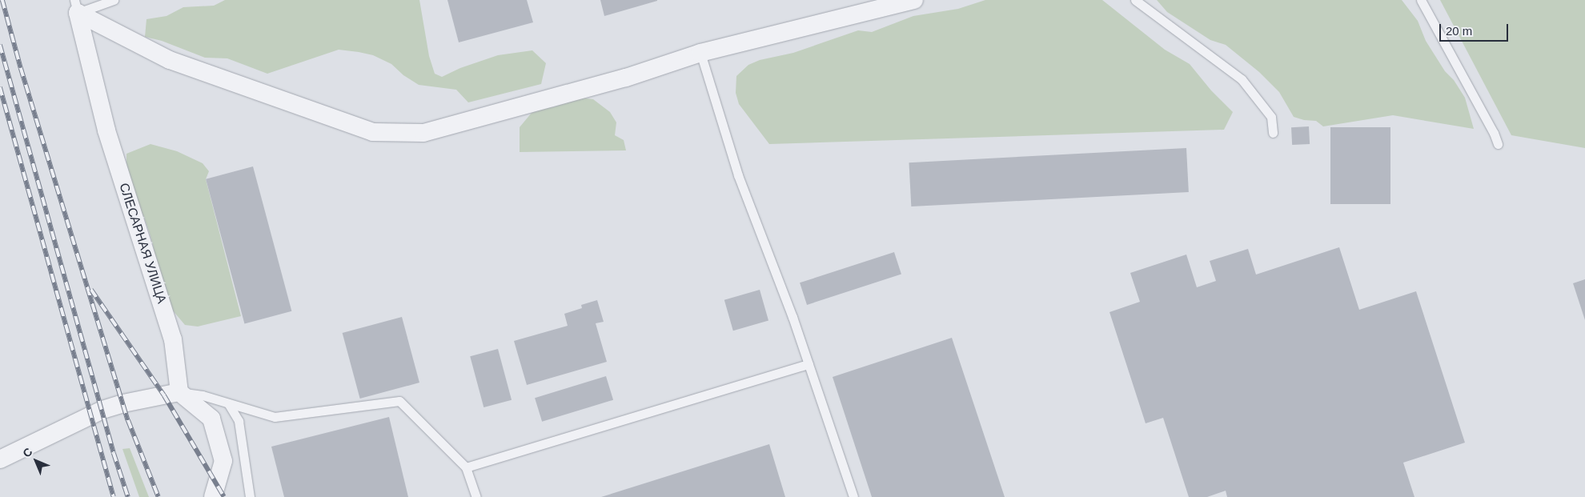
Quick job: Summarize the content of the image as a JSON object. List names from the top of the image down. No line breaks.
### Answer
{"streets":{"street":["СЛЕСАРНАЯ УЛИЦА"]},"scale_bar":"20 m","north":"top left"}
